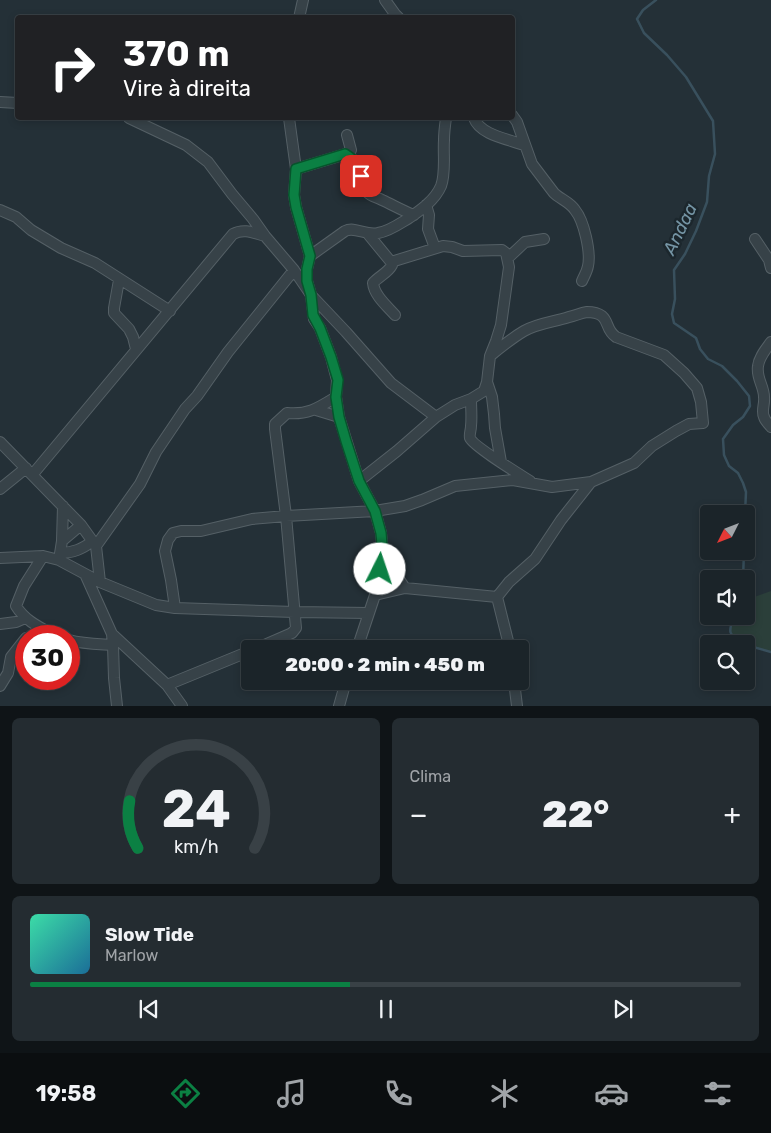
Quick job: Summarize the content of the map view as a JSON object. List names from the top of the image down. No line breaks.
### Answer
{"water":["Andaa"],"north":"bottom left","page":{"turn":["370 m","Vire à direita"],"limit":"30","trip":"20:00 · 2 min · 450 m","tile":"Clima","heat":["−","22°","+"],"song":["Slow Tide","Marlow"],"tabs":"19:58","gauge":["24","km/h"]}}
